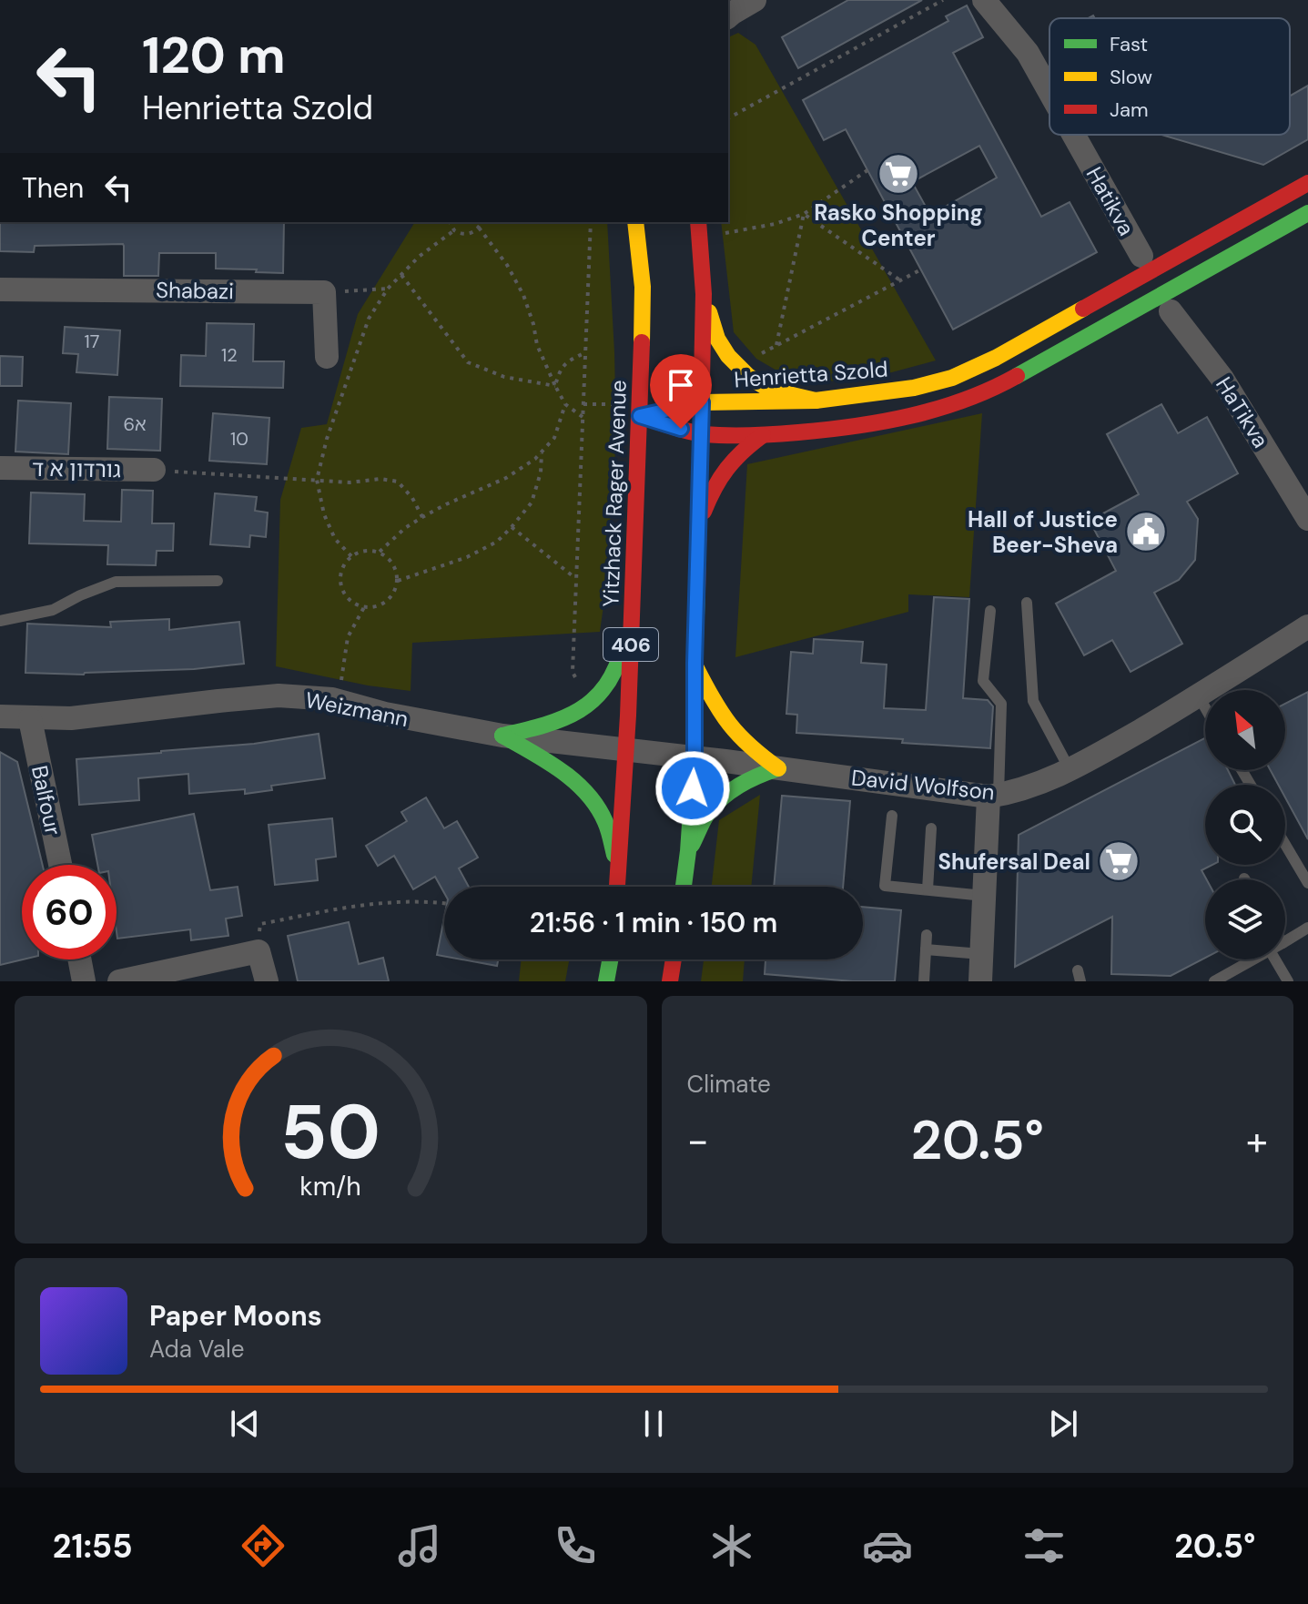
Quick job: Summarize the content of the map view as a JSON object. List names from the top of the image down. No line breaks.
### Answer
{"streets":{"main road":["Henrietta Szold","Yitzhack Rager Avenue","406"],"street":["Hatikva","Shabazi","HaTikva","גורדון א ד","Weizmann","David Wolfson","Balfour"]},"crossings":[["Henrietta Szold","Yitzhack Rager Avenue"],["Yitzhack Rager Avenue","Weizmann"],["Yitzhack Rager Avenue","David Wolfson"],["Weizmann","David Wolfson"],["Weizmann","Balfour"]],"places":{"supermarket":["Rasko Shopping Center","Shufersal Deal"],"public building":["Hall of Justice Beer-Sheva"]},"house_numbers":["17","12","6א","10"],"legend":["Fast","Slow","Jam"],"north":"top left","page":{"turn":["120 m","Henrietta Szold"],"then":"Then","limit":"60","trip":"21:56 · 1 min · 150 m","tile":"Climate","heat":["−","20.5°","+"],"song":["Paper Moons","Ada Vale"],"tabs":["21:55","20.5°"],"gauge":["50","km/h"]}}
